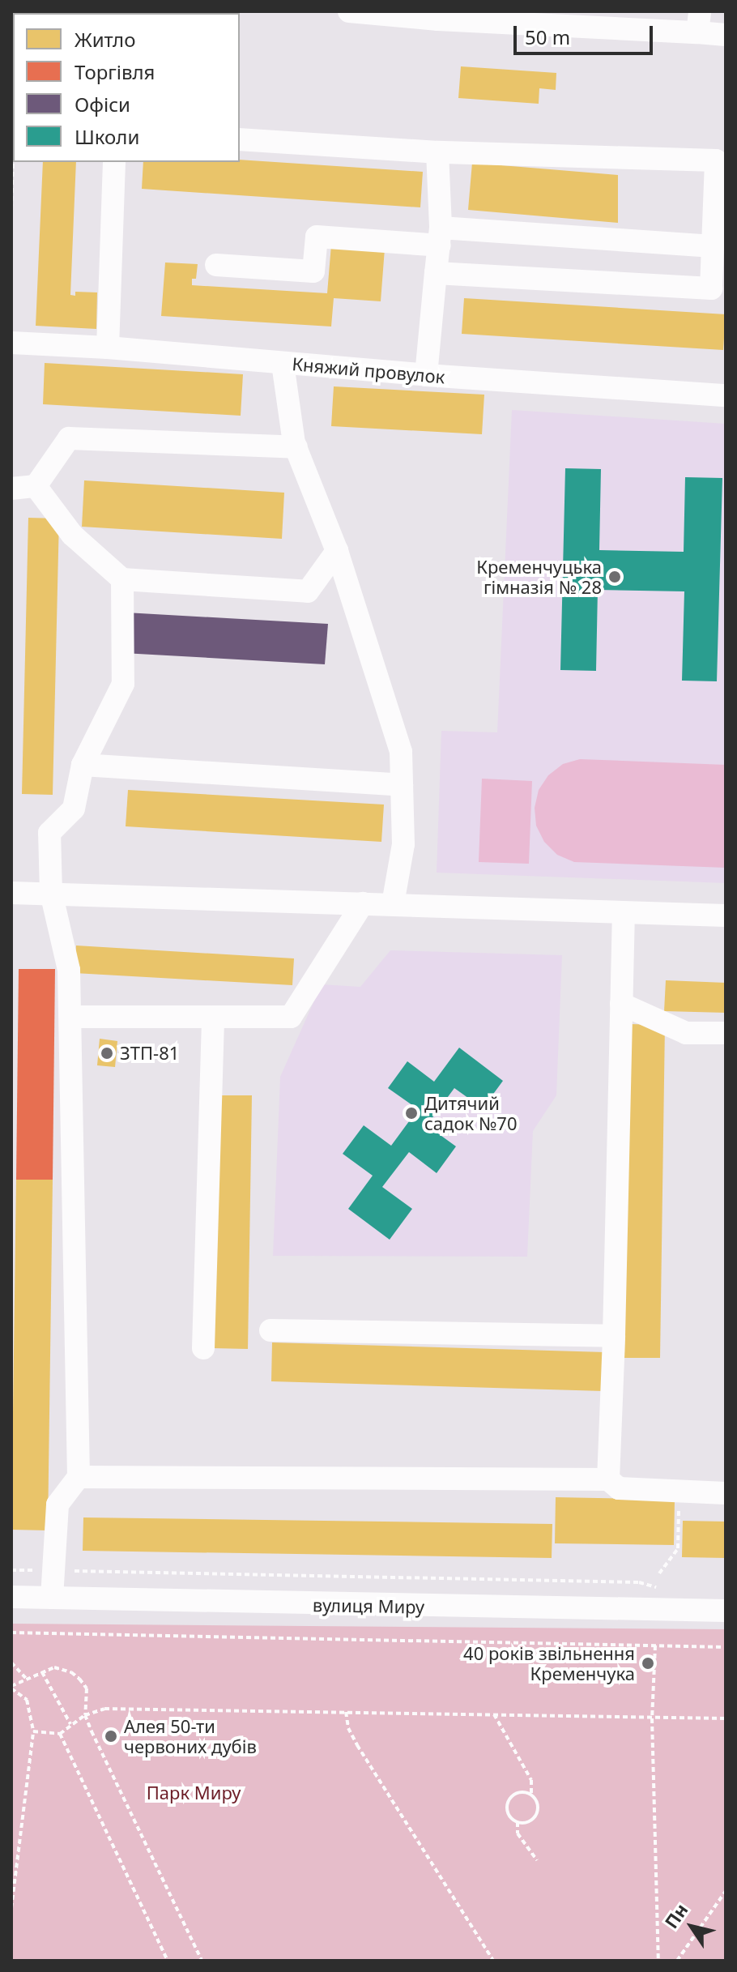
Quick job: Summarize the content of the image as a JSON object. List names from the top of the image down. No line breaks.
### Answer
{"streets":{"street":["Княжий провулок","вулиця Миру"]},"parks":["Парк Миру"],"places":["Кременчуцька гімназія № 28","ЗТП-81","Дитячий садок №70","40 рокiв звiльнення Кременчука","Алея 50-ти червоних дубів"],"legend":["Житло","Торгівля","Офіси","Школи"],"scale_bar":"50 m","north":"top left"}
